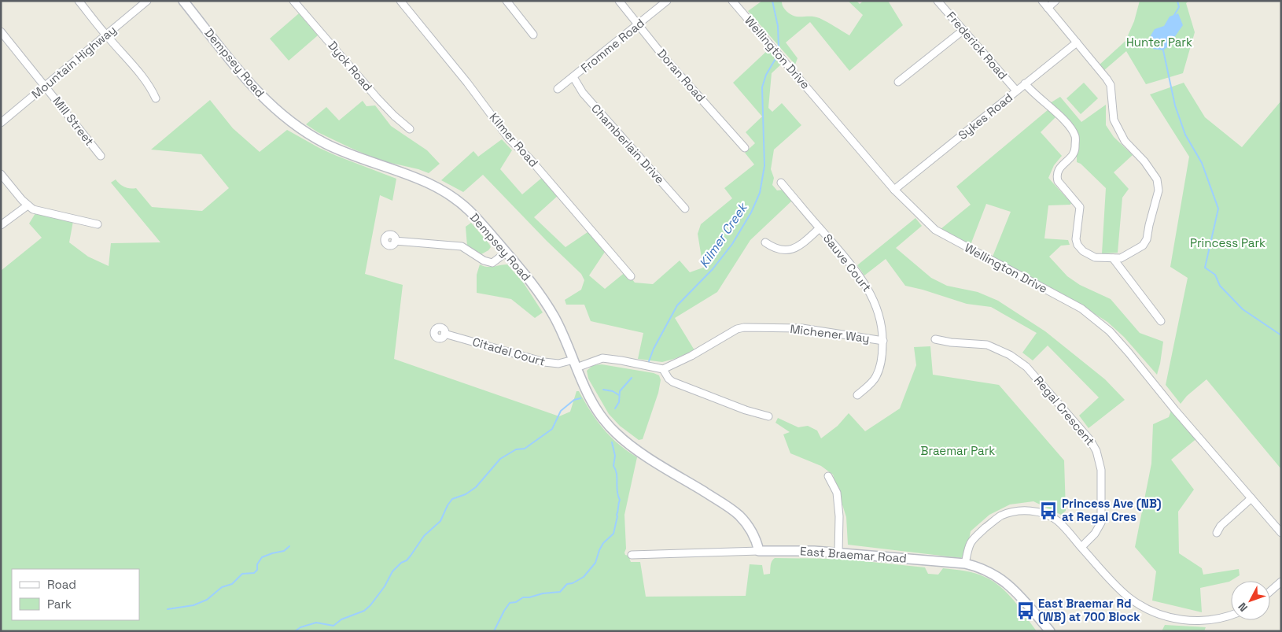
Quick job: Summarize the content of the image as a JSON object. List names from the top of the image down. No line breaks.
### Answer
{"streets":{"street":["Fromme Road","Frederick Road","Wellington Drive","Mountain Highway","Dempsey Road","Dyck Road","Doran Road","Sykes Road","Mill Street","Kilmer Road","Chamberlain Drive","Sauve Court","Michener Way","Citadel Court","Regal Crescent","East Braemar Road"]},"crossings":[["Fromme Road","Doran Road"],["Fromme Road","Chamberlain Drive"],["Frederick Road","Sykes Road"],["Wellington Drive","Sykes Road"],["Mountain Highway","Mill Street"],["Dempsey Road","Citadel Court"],["Dempsey Road","East Braemar Road"],["Sauve Court","Michener Way"]],"water":["Kilmer Creek"],"parks":["Hunter Park","Princess Park","Braemar Park"],"places":{"bus stop":["Princess Ave (NB) at Regal Cres","East Braemar Rd (WB) at 700 Block"]},"legend":["Road","Park"],"north":"bottom left"}
